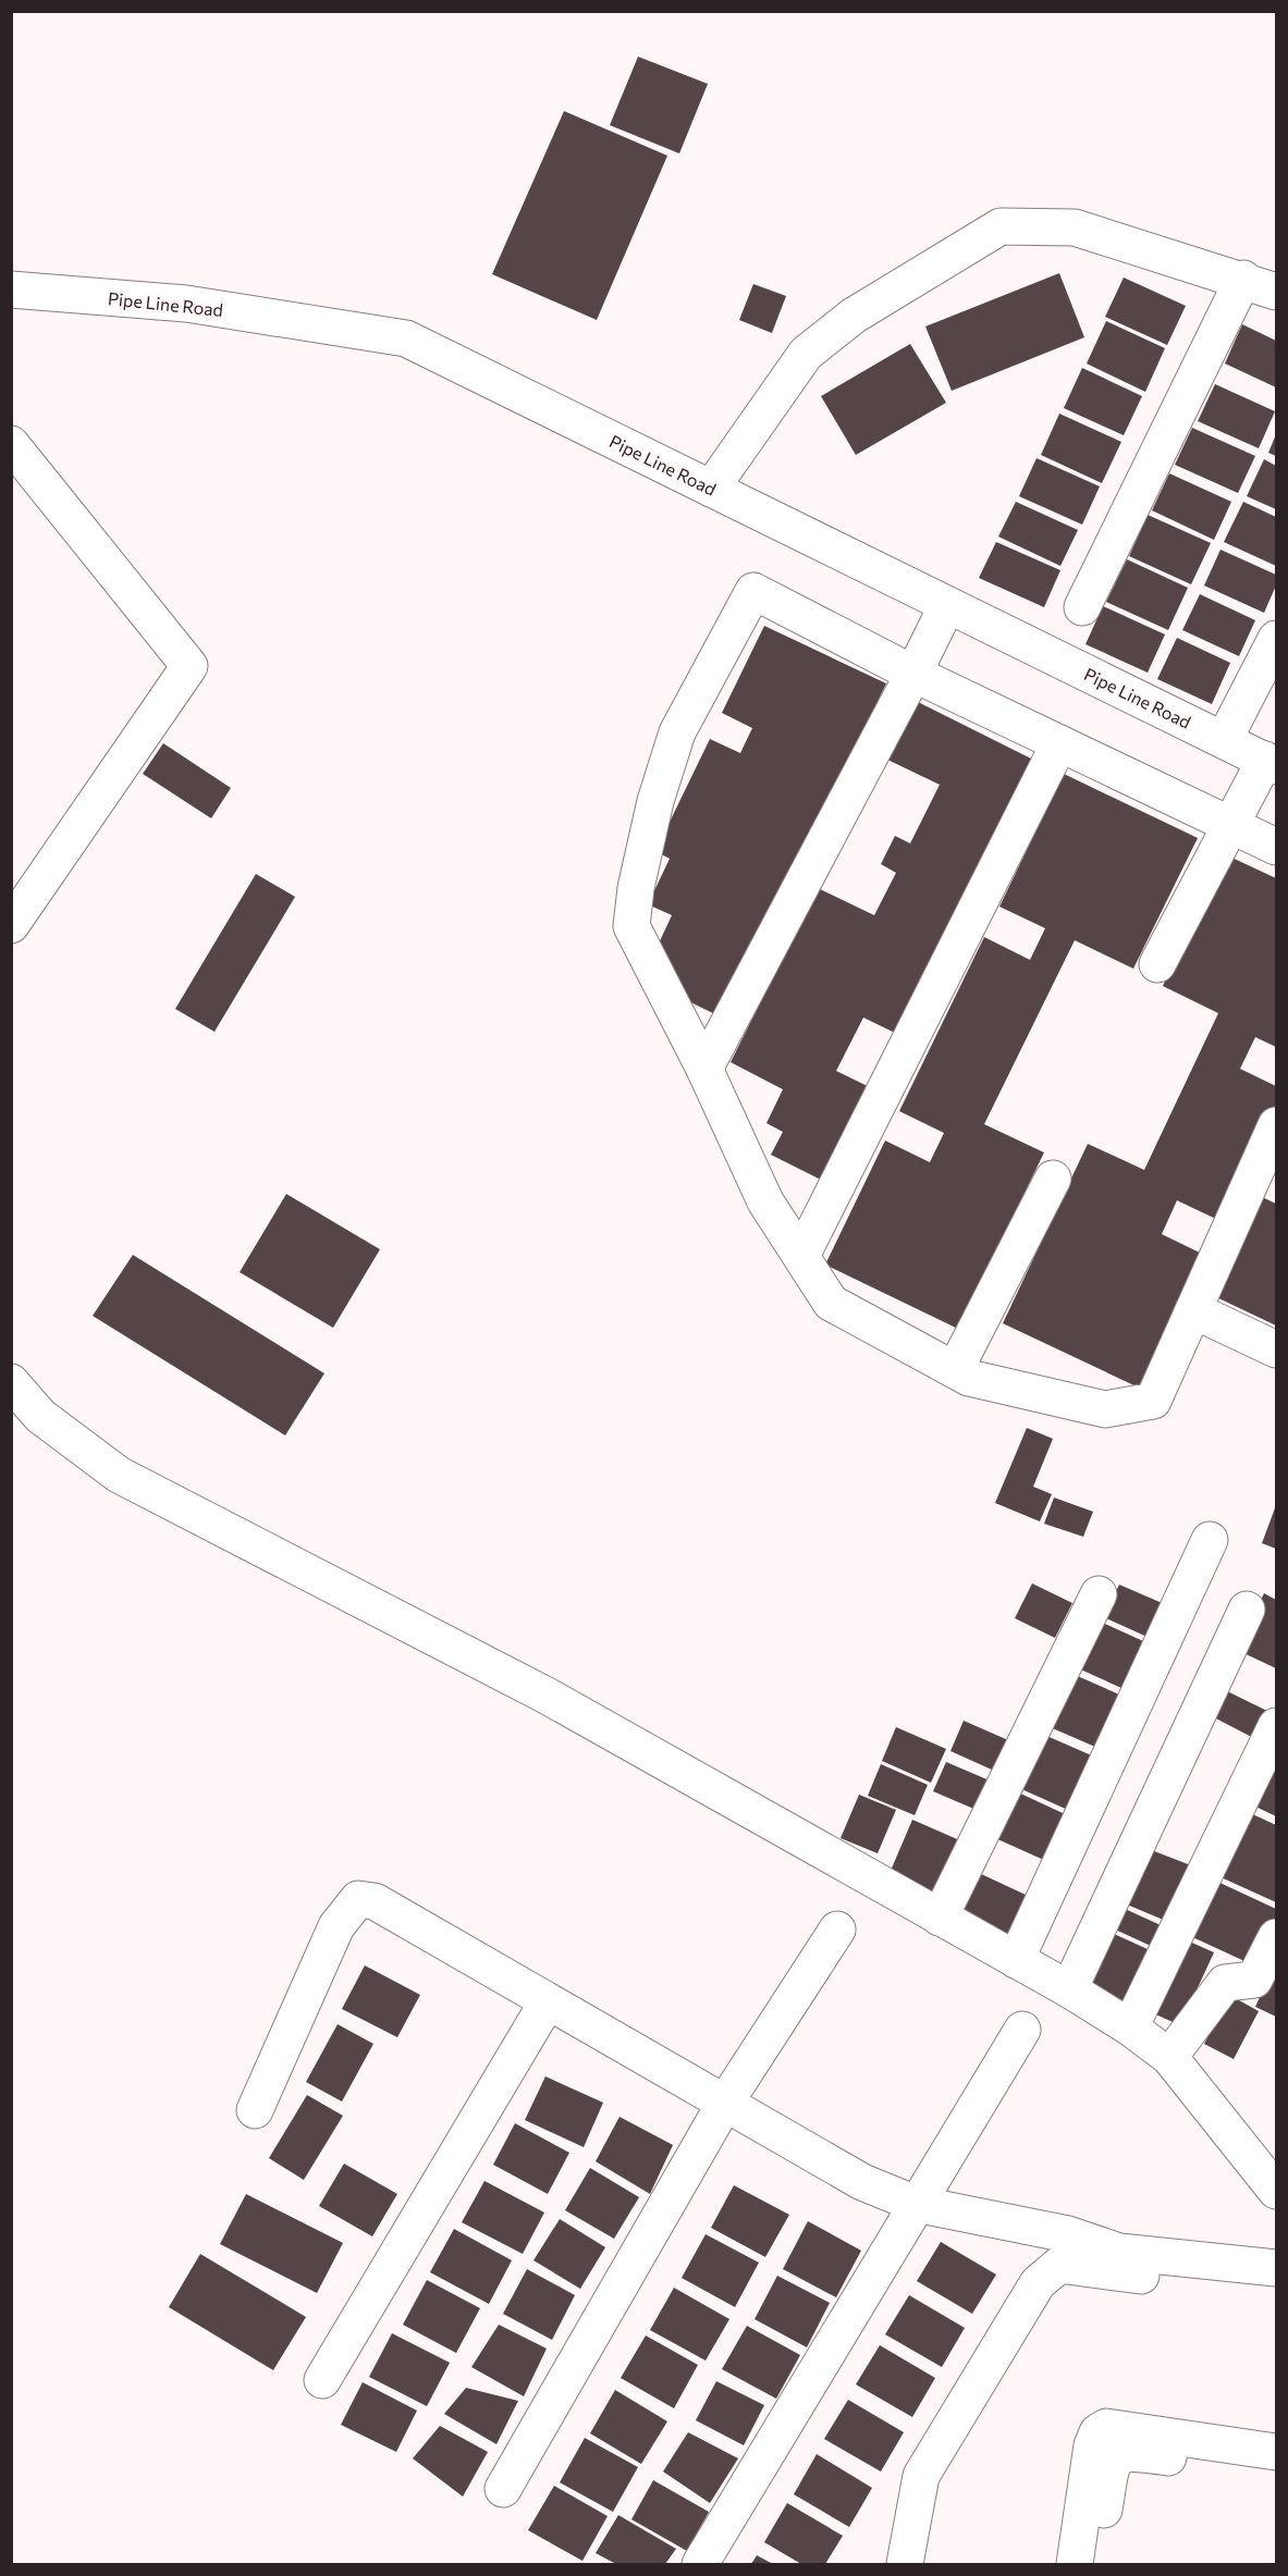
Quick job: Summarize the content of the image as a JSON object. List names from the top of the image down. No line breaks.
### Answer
{"streets":{"street":["Pipe Line Road"]}}
